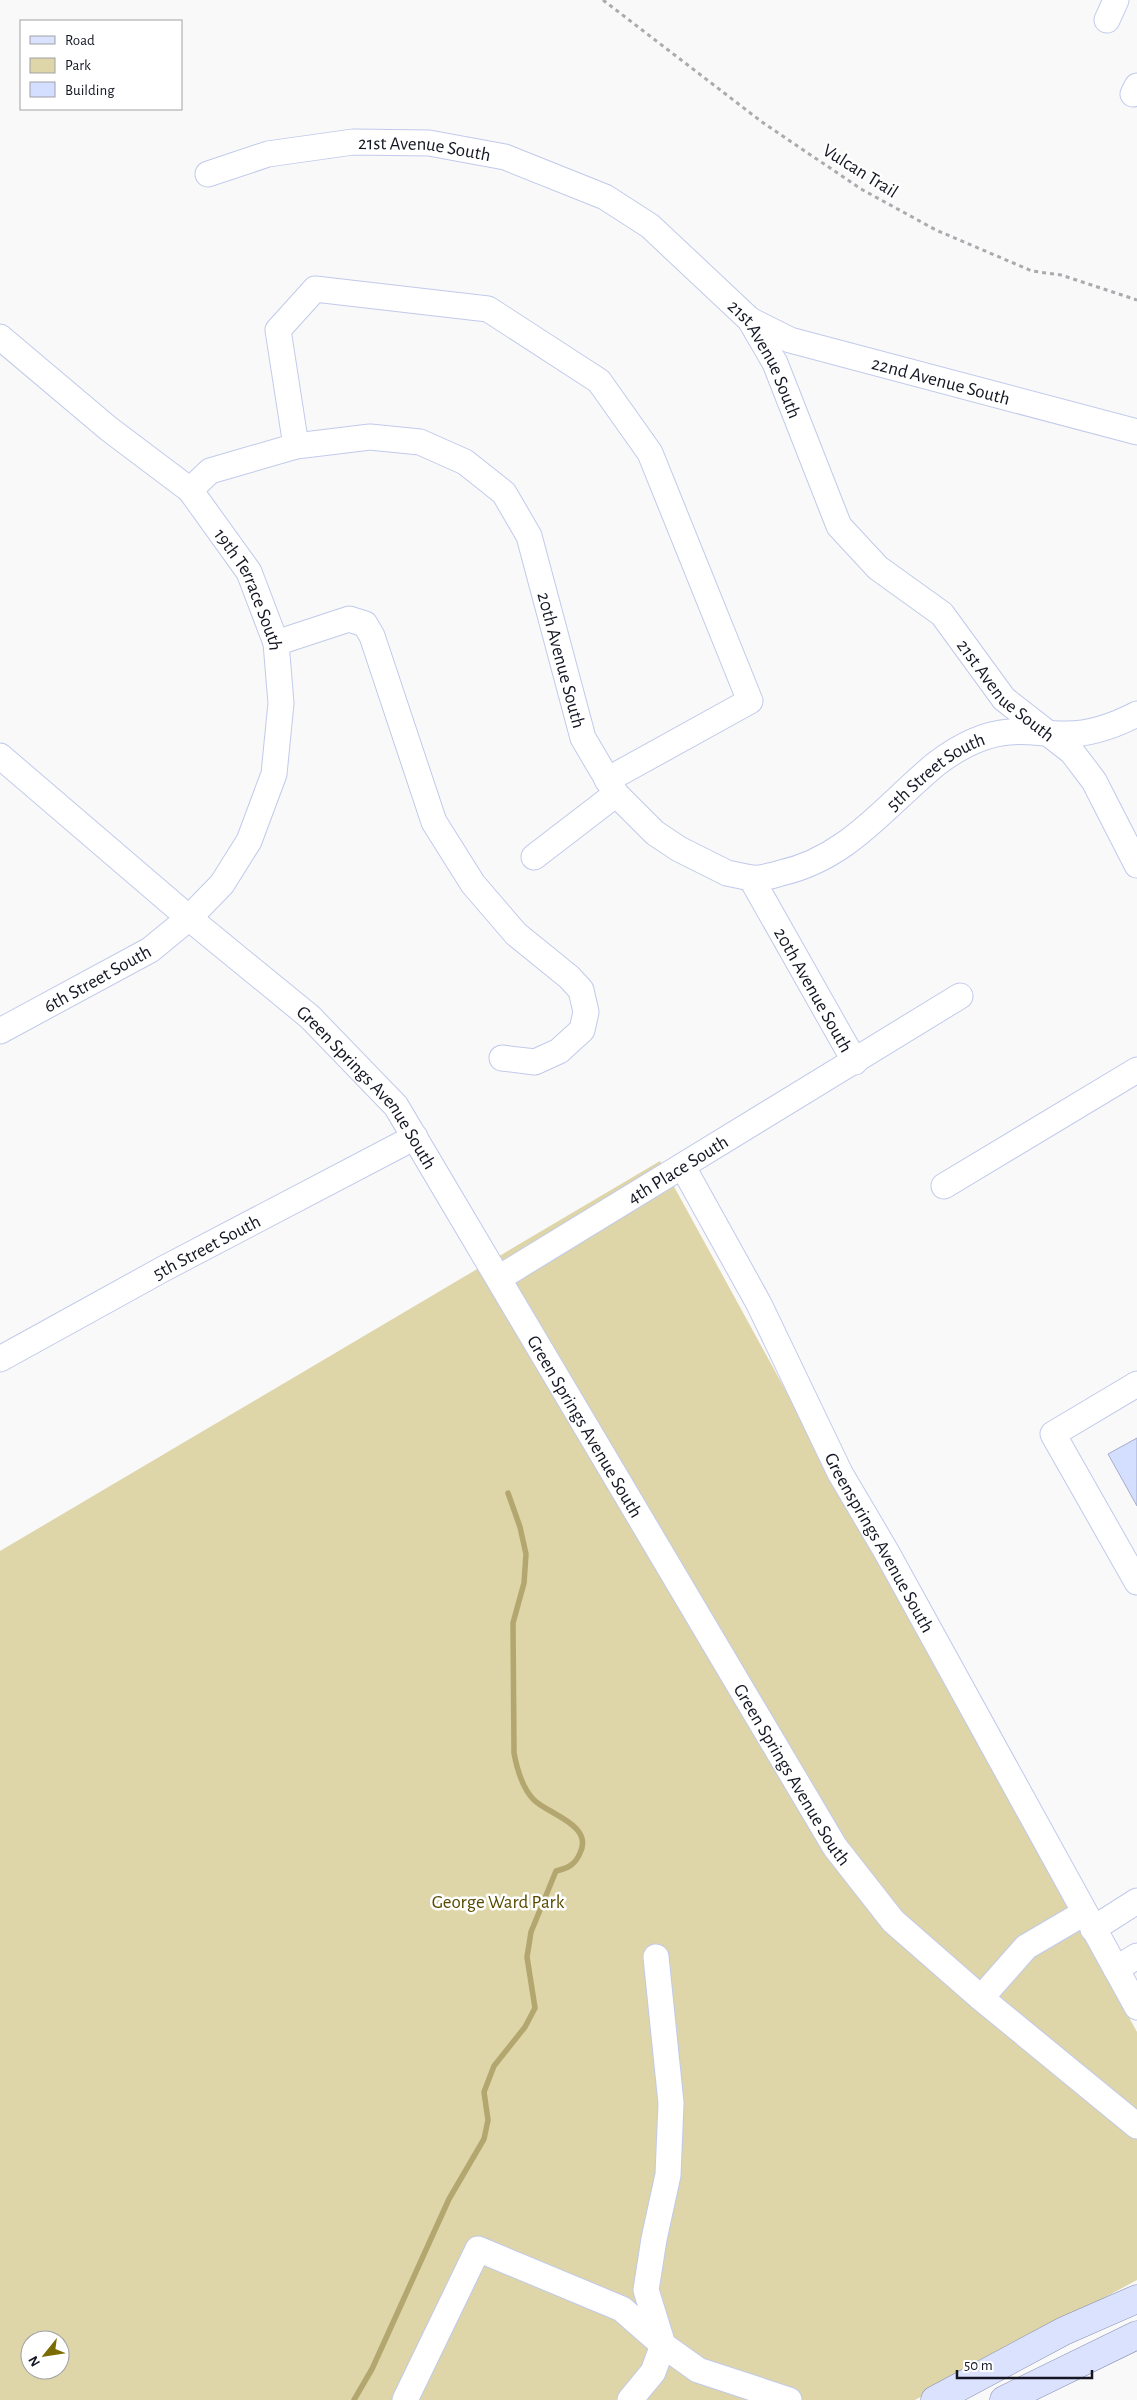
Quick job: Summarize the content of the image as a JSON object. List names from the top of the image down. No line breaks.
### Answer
{"streets":{"street":["21st Avenue South","22nd Avenue South","19th Terrace South","20th Avenue South","5th Street South","6th Street South","Green Springs Avenue South","4th Place South","Greensprings Avenue South"],"path":["Vulcan Trail"]},"crossings":[["21st Avenue South","22nd Avenue South"],["21st Avenue South","5th Street South"],["19th Terrace South","20th Avenue South"],["19th Terrace South","6th Street South"],["19th Terrace South","Green Springs Avenue South"],["20th Avenue South","5th Street South"],["20th Avenue South","4th Place South"],["5th Street South","Green Springs Avenue South"],["6th Street South","Green Springs Avenue South"],["Green Springs Avenue South","4th Place South"],["4th Place South","Greensprings Avenue South"]],"parks":["George Ward Park"],"legend":["Road","Park","Building"],"scale_bar":"50 m","north":"bottom left"}
